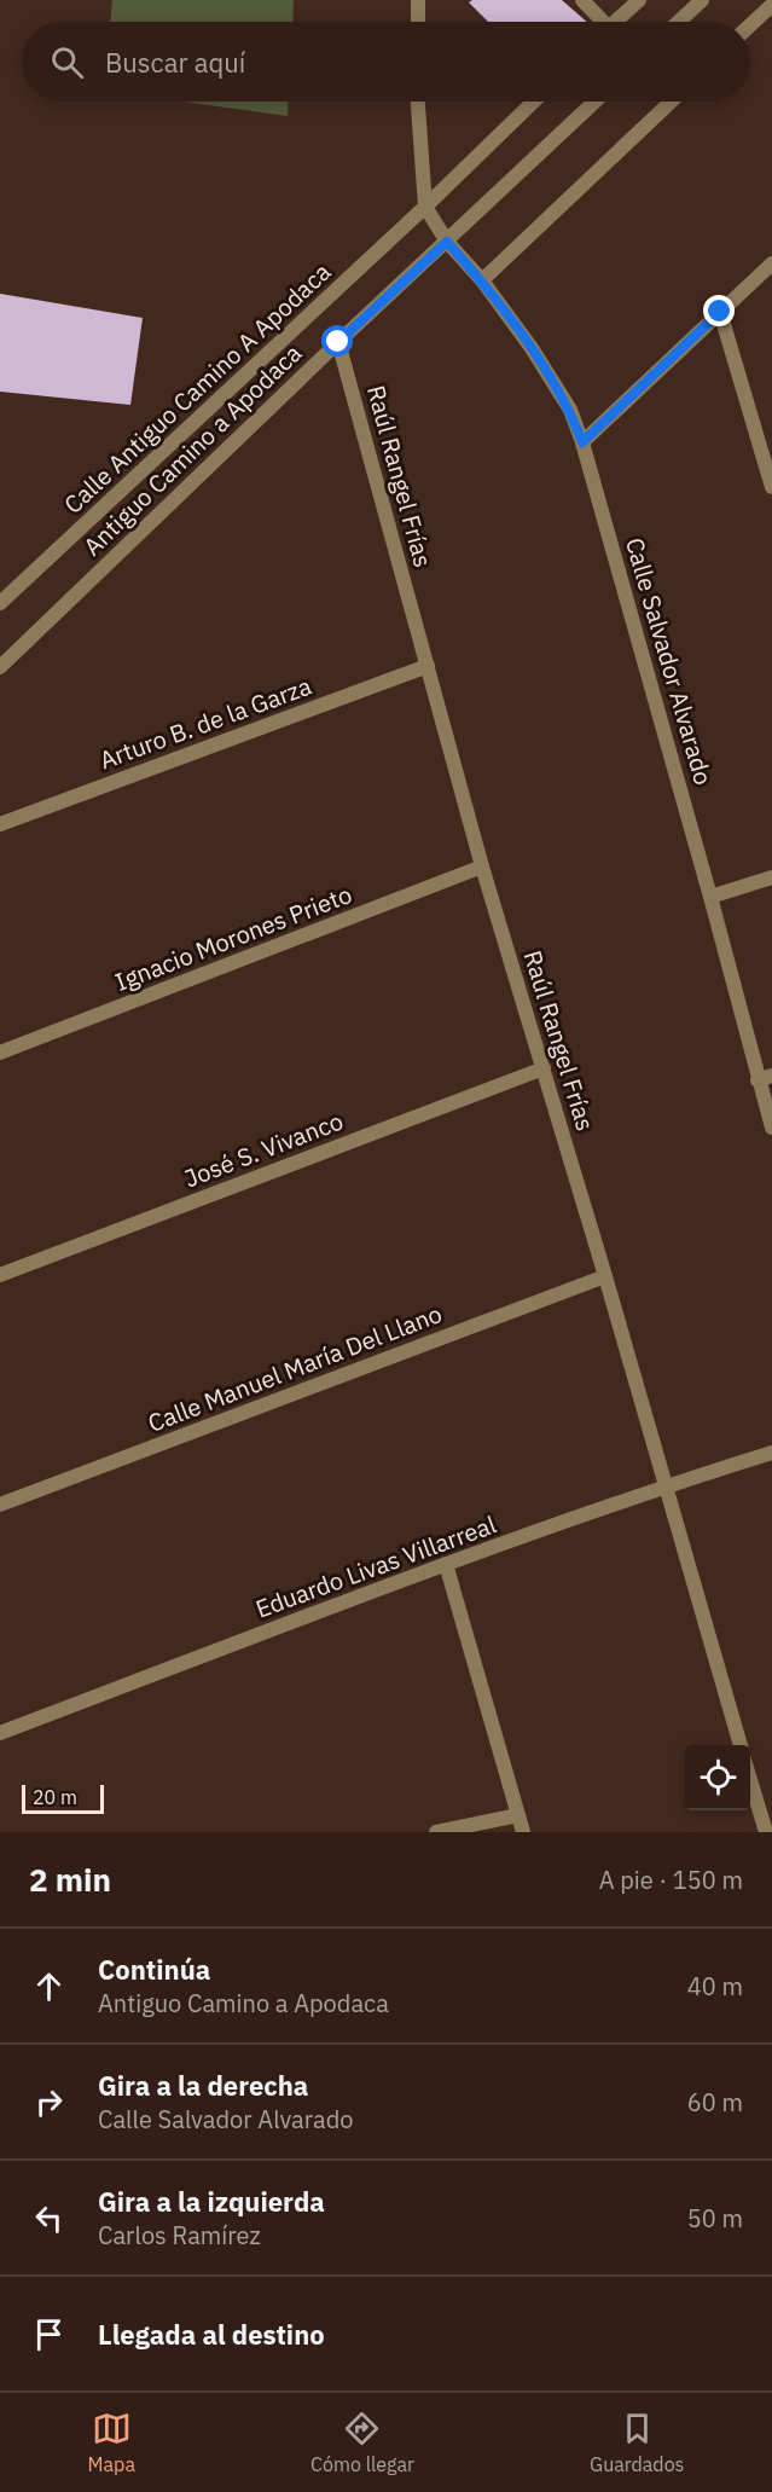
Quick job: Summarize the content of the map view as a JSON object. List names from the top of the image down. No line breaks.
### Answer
{"streets":{"street":["Calle Antiguo Camino A Apodaca","Antiguo Camino a Apodaca","Raúl Rangel Frías","Calle Salvador Alvarado","Arturo B. de la Garza","Ignacio Morones Prieto","José S. Vivanco","Calle Manuel María Del Llano","Eduardo Livas Villarreal"]},"crossings":[["Calle Antiguo Camino A Apodaca","Calle Salvador Alvarado"],["Antiguo Camino a Apodaca","Raúl Rangel Frías"],["Antiguo Camino a Apodaca","Calle Salvador Alvarado"],["Raúl Rangel Frías","Arturo B. de la Garza"],["Raúl Rangel Frías","Ignacio Morones Prieto"],["Raúl Rangel Frías","José S. Vivanco"],["Raúl Rangel Frías","Calle Manuel María Del Llano"],["Raúl Rangel Frías","Eduardo Livas Villarreal"]],"scale_bar":"20 m","page":{"search":"Buscar aquí","scale":"20 m","heading":["2 min","A pie · 150 m"],"list":[["Continúa","Antiguo Camino a Apodaca","40 m"],["Gira a la derecha","Calle Salvador Alvarado","60 m"],["Gira a la izquierda","Carlos Ramírez","50 m"],"Llegada al destino"],"nav":["Mapa","Cómo llegar","Guardados"]}}
